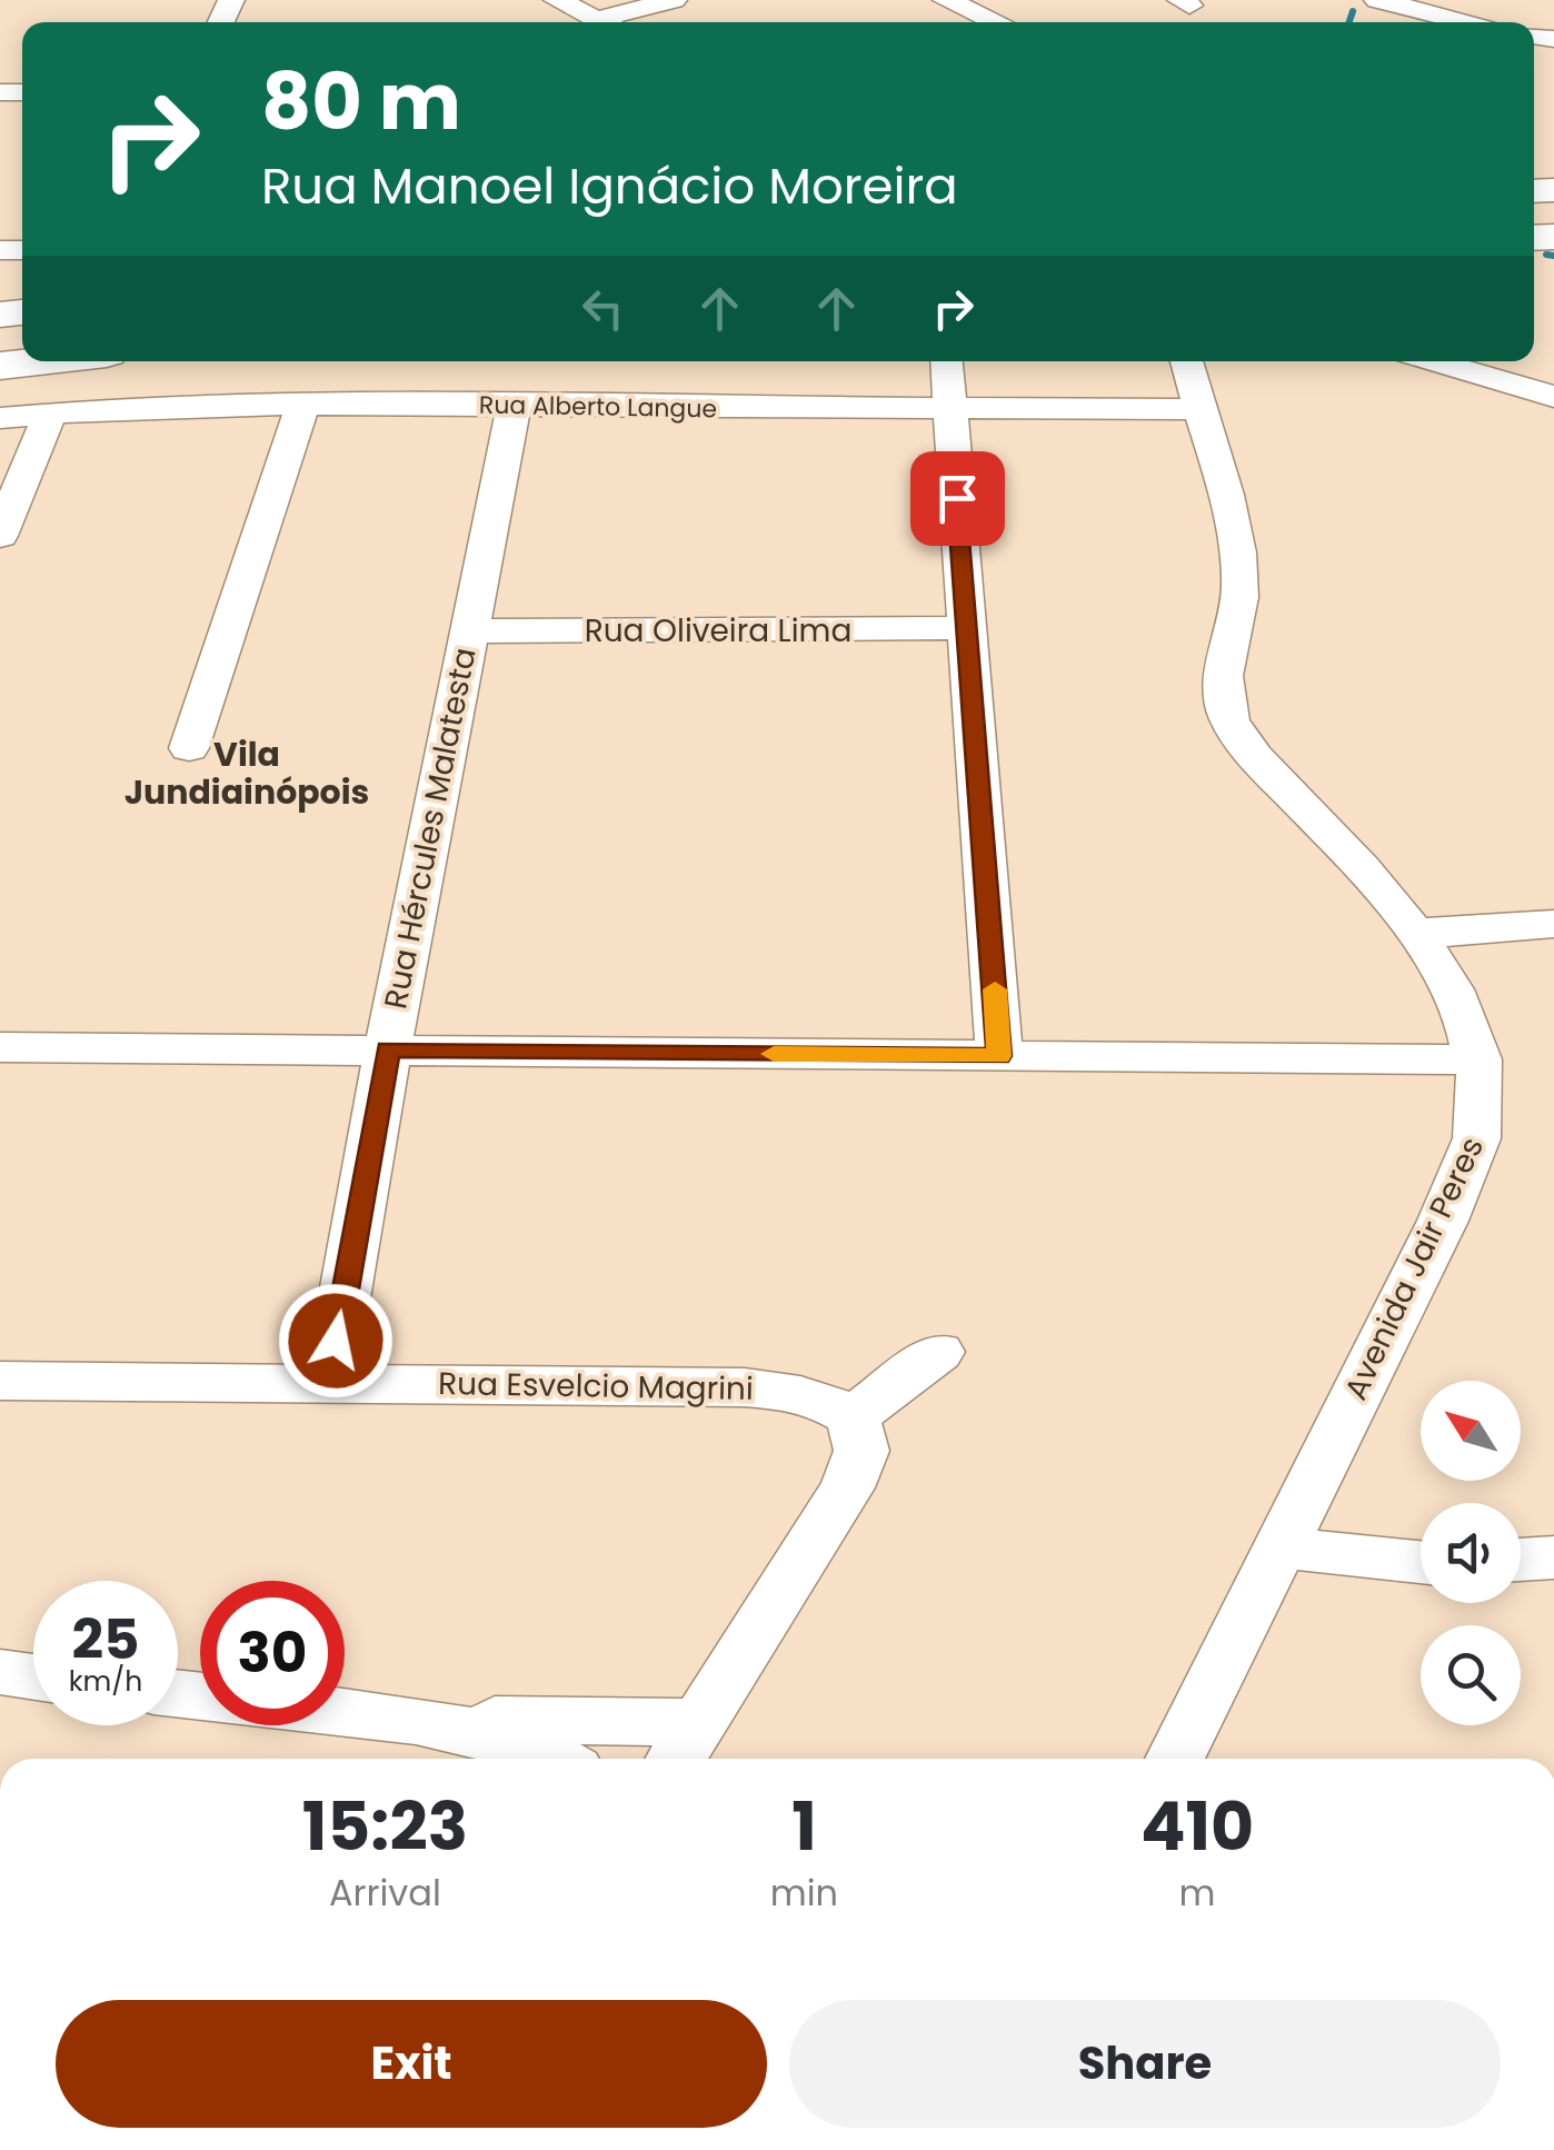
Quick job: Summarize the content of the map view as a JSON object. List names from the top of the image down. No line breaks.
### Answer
{"streets":{"street":["Rua Alberto Langue","Rua Oliveira Lima","Rua Hércules Malatesta","Avenida Jair Peres","Rua Esvelcio Magrini"]},"crossings":[["Rua Alberto Langue","Rua Hércules Malatesta"],["Rua Alberto Langue","Avenida Jair Peres"],["Rua Oliveira Lima","Rua Hércules Malatesta"],["Rua Hércules Malatesta","Rua Esvelcio Magrini"]],"districts":["Vila Jundiainópois"],"north":"top left","page":{"turn":["80 m","Rua Manoel Ignácio Moreira"],"speed":"25 km/h","limit":"30","eta":["15:23","Arrival","1","min","410","m"],"buttons":["Exit","Share"]}}
